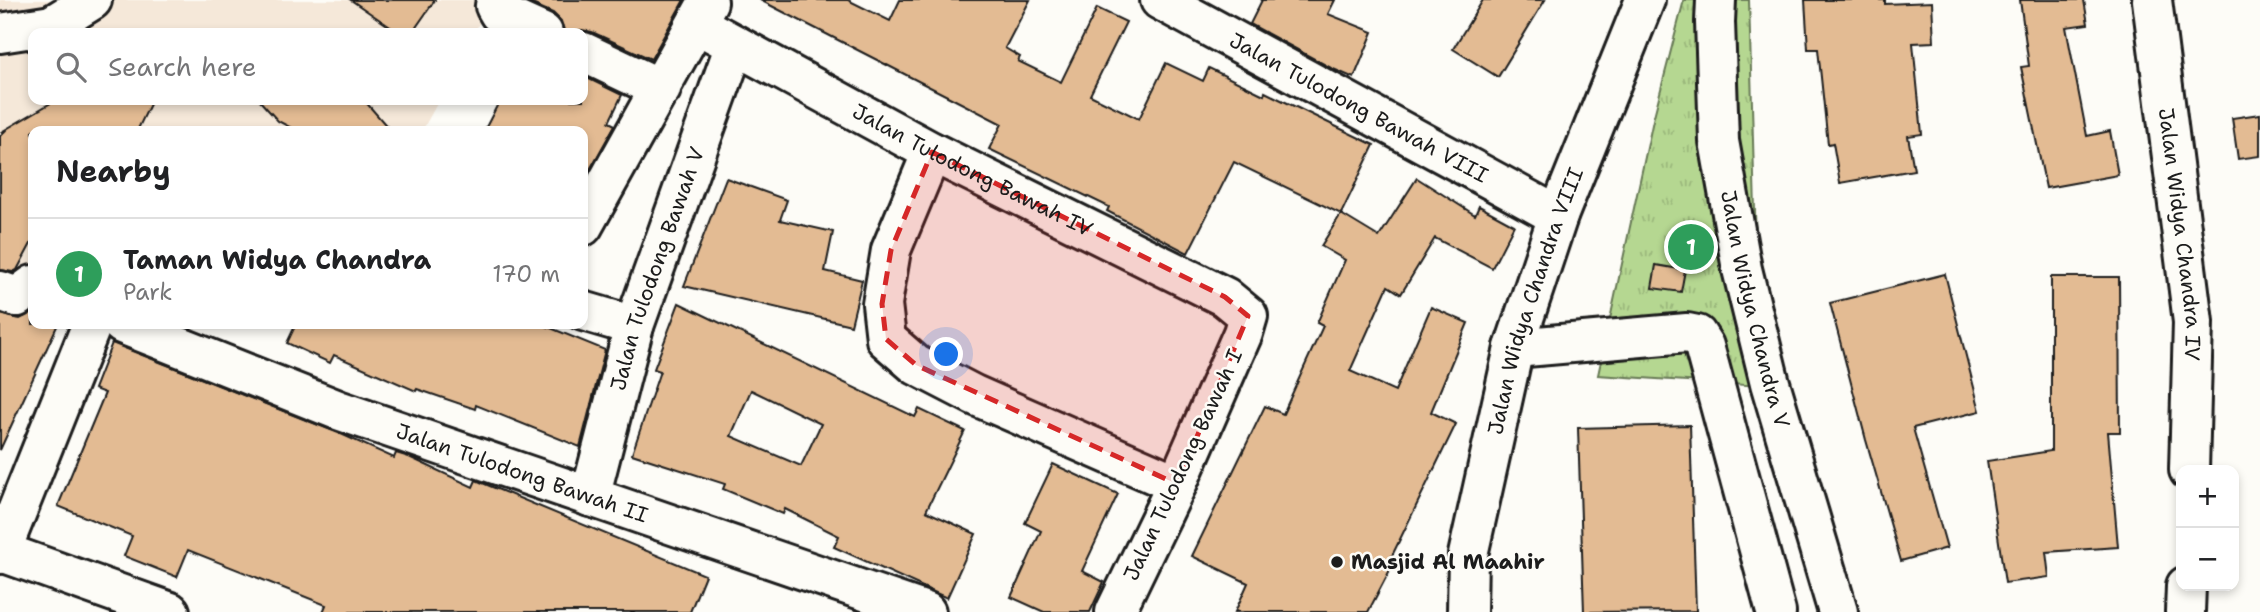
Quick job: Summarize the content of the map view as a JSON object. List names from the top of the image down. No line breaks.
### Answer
{"streets":{"street":["Jalan Tulodong Bawah VIII","Jalan Tulodong Bawah IV","Jalan Widya Chandra IV","Jalan Tulodong Bawah V","Jalan Widya Chandra VIII","Jalan Widya Chandra V","Jalan Tulodong Bawah I","Jalan Tulodong Bawah II"]},"crossings":[["Jalan Tulodong Bawah VIII","Jalan Widya Chandra VIII"],["Jalan Tulodong Bawah IV","Jalan Tulodong Bawah V"],["Jalan Tulodong Bawah IV","Jalan Tulodong Bawah I"],["Jalan Tulodong Bawah V","Jalan Tulodong Bawah II"]],"places":["Masjid Al Maahir"],"page":{"search":"Search here","heading":"Nearby","list":[{"mark":"1","name":"Taman Widya Chandra","note":"Park","value":"170 m"}],"pins":"1","map_buttons":["+","−"]}}
